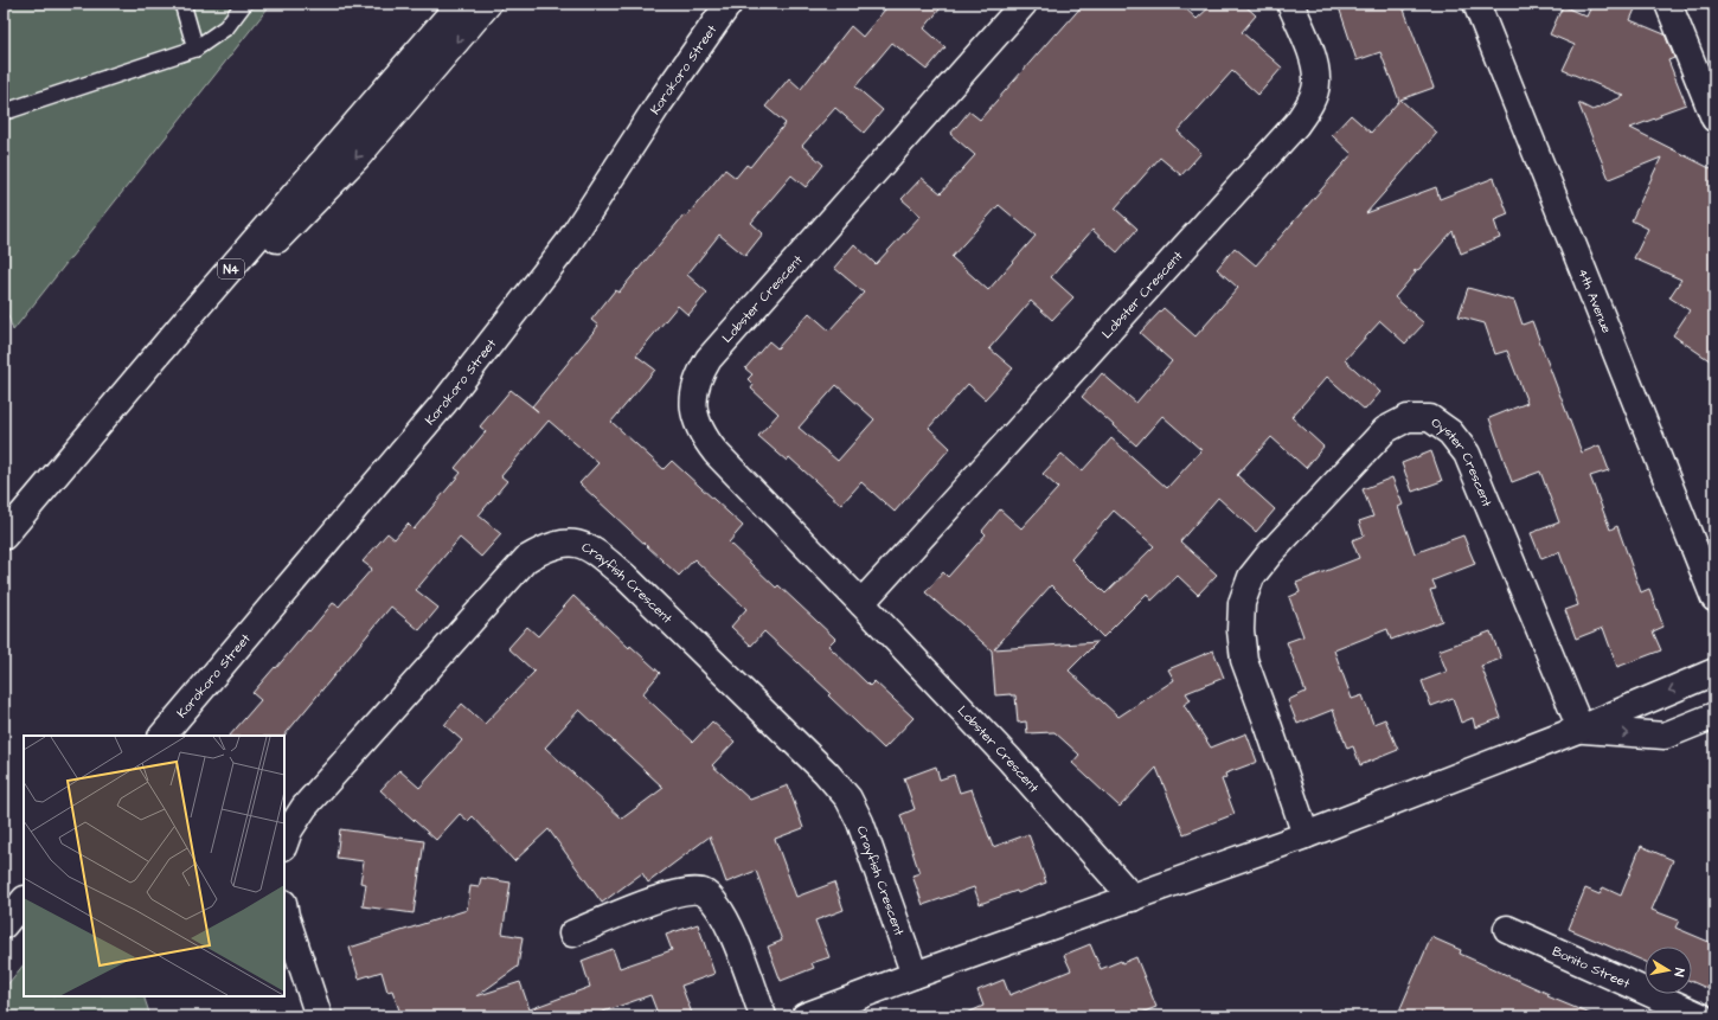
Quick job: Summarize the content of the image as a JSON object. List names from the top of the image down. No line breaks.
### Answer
{"streets":{"main road":["Korokoro Street","N4","Lobster Crescent","4th Avenue","Oyster Crescent","Crayfish Crescent","Bonito Street"]},"north":"right"}
